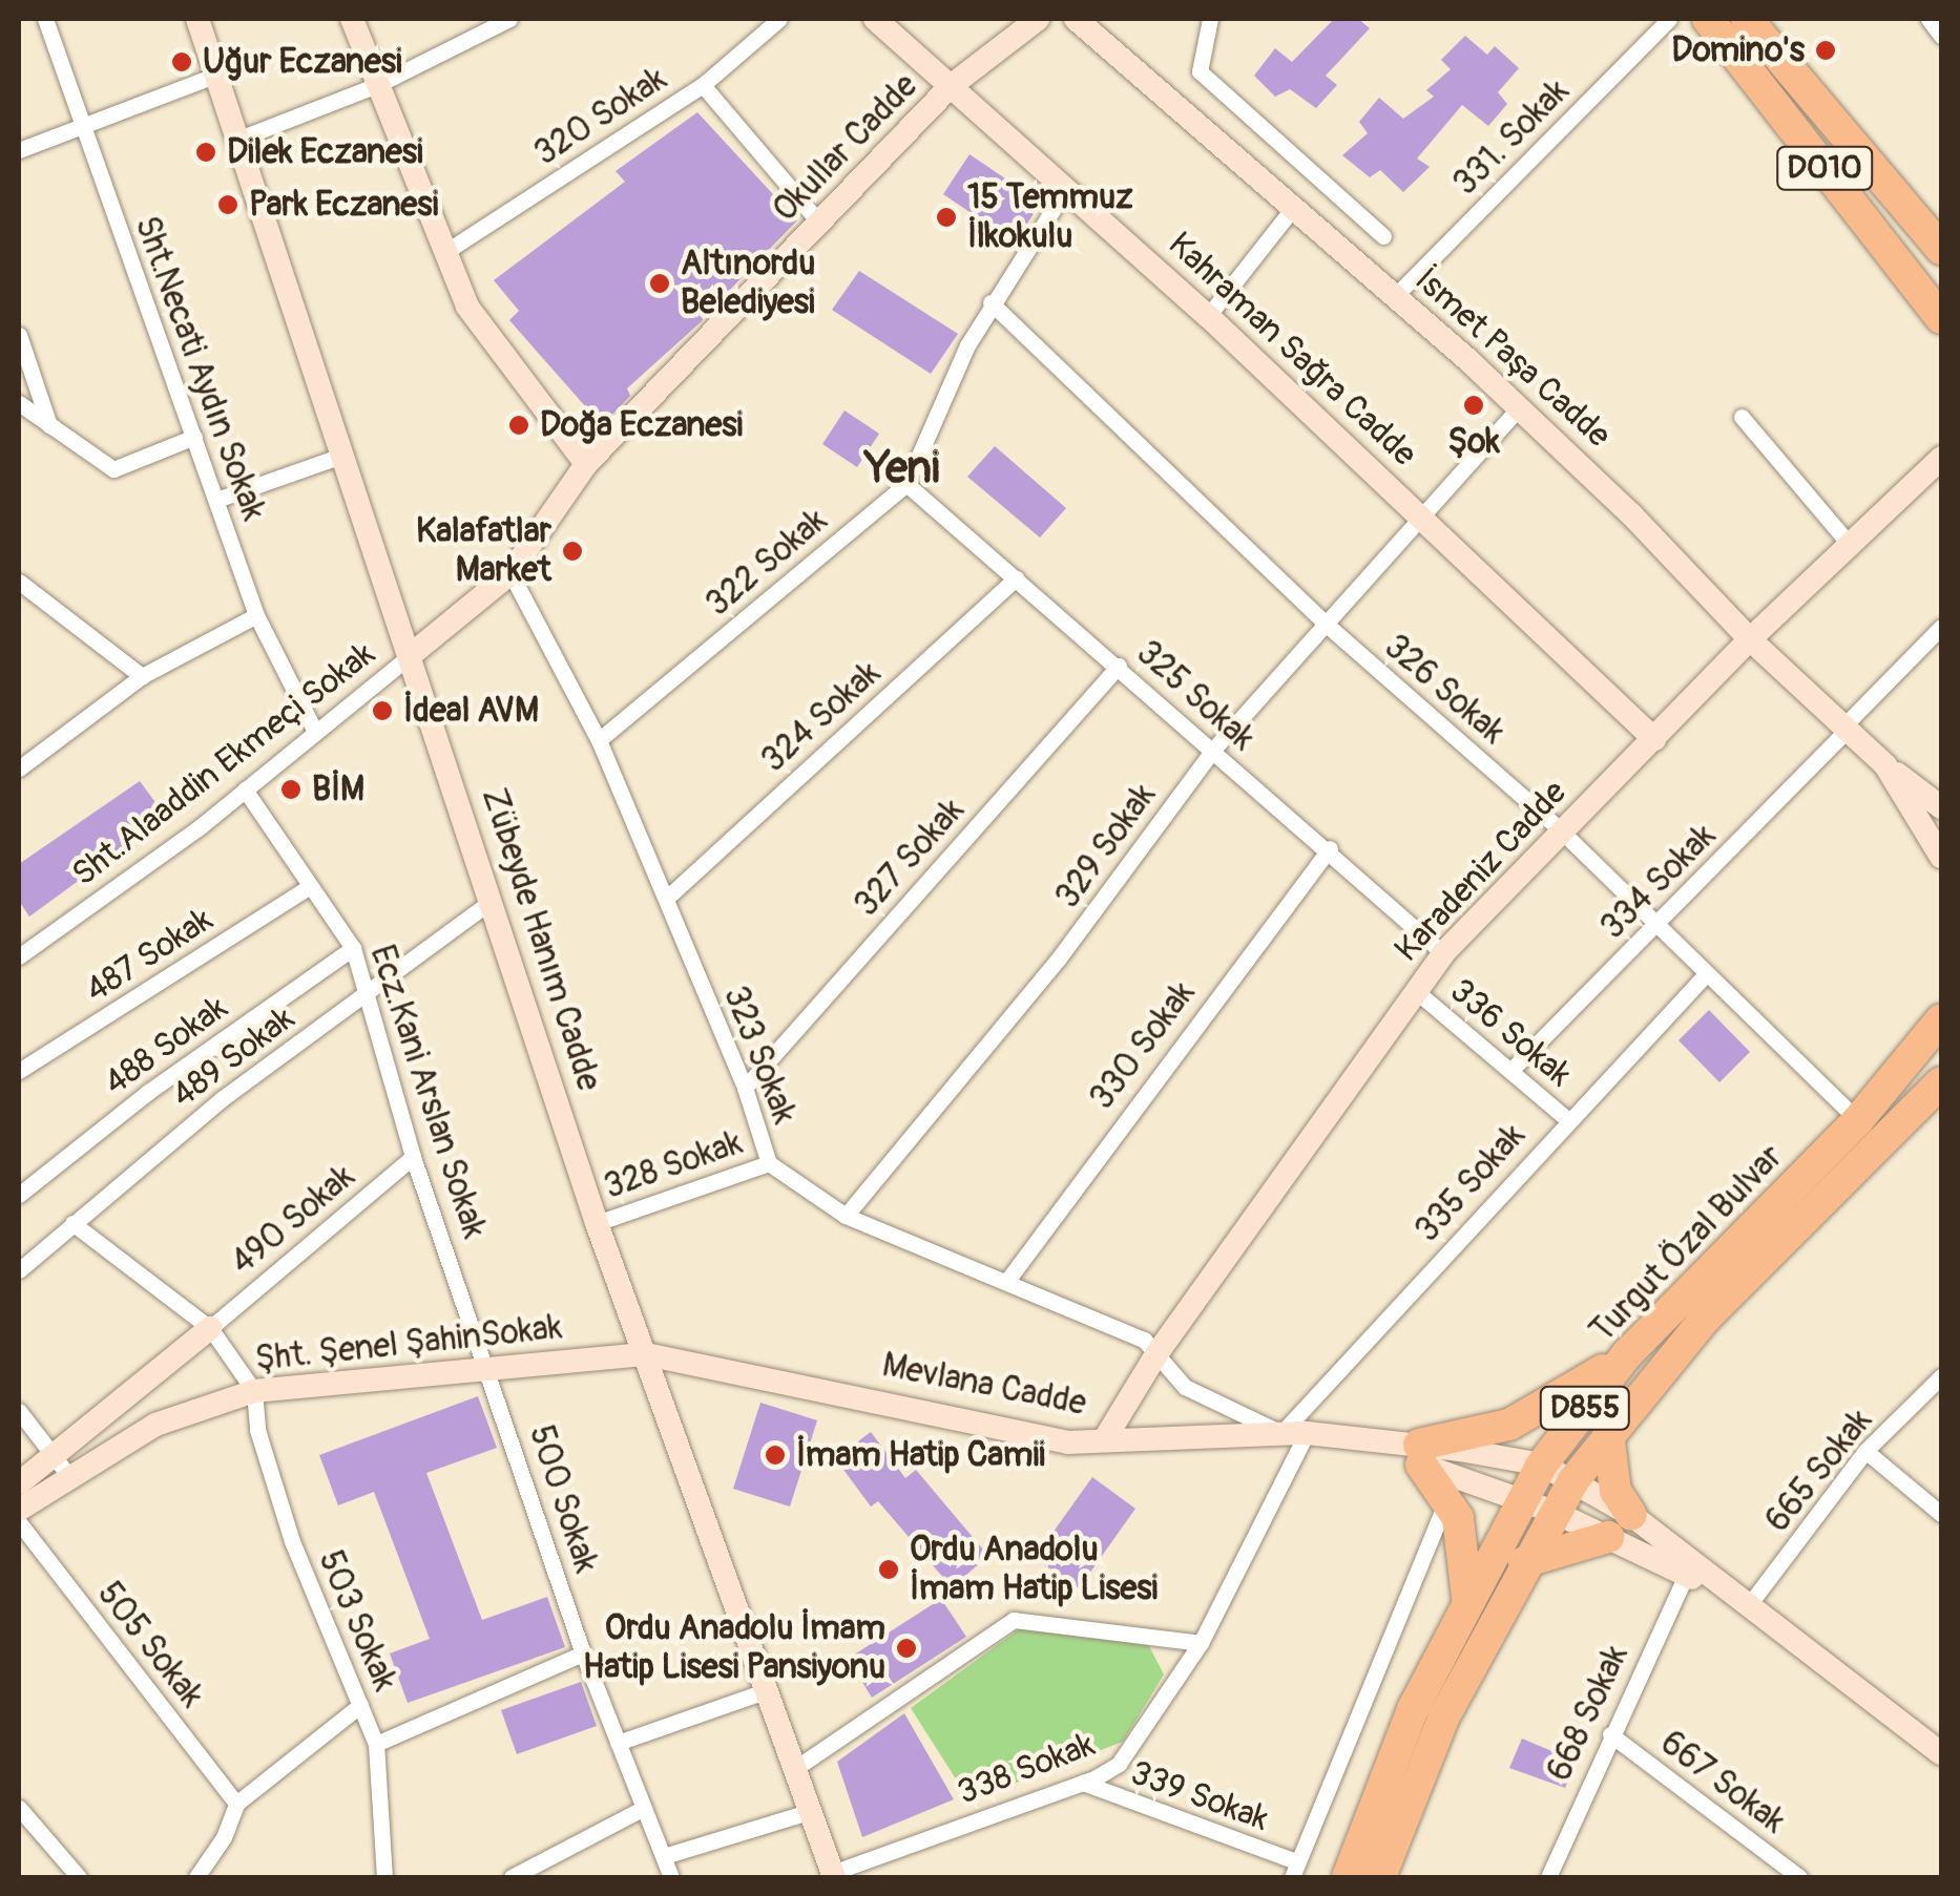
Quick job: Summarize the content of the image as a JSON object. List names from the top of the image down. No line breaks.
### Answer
{"streets":{"highway":["D010","Turgut Özal Bulvar","D855"],"street":["320 Sokak","331. Sokak","Okullar Cadde","Kahraman Sağra Cadde","İsmet Paşa Cadde","Sht.Necati Aydın Sokak","322 Sokak","326 Sokak","325 Sokak","324 Sokak","Sht.Alaaddin Ekmeçi Sokak","329 Sokak","327 Sokak","Karadeniz Cadde","334 Sokak","Zübeyde Hanım Cadde","487 Sokak","336 Sokak","488 Sokak","330 Sokak","323 Sokak","489 Sokak","Ecz.Kani Arslan Sokak","328 Sokak","335 Sokak","490 Sokak","Şht. Şenel ŞahinSokak","Mevlana Cadde","665 Sokak","500 Sokak","503 Sokak","505 Sokak","668 Sokak","338 Sokak","667 Sokak","339 Sokak"]},"crossings":[["331. Sokak","İsmet Paşa Cadde"],["Okullar Cadde","Kahraman Sağra Cadde"],["Okullar Cadde","Sht.Alaaddin Ekmeçi Sokak"],["Okullar Cadde","Zübeyde Hanım Cadde"],["Okullar Cadde","323 Sokak"],["Kahraman Sağra Cadde","322 Sokak"],["Kahraman Sağra Cadde","329 Sokak"],["Kahraman Sağra Cadde","Karadeniz Cadde"],["İsmet Paşa Cadde","329 Sokak"],["İsmet Paşa Cadde","Karadeniz Cadde"],["İsmet Paşa Cadde","334 Sokak"],["Sht.Necati Aydın Sokak","Sht.Alaaddin Ekmeçi Sokak"],["322 Sokak","326 Sokak"],["322 Sokak","325 Sokak"],["322 Sokak","323 Sokak"],["326 Sokak","329 Sokak"],["326 Sokak","Karadeniz Cadde"],["326 Sokak","334 Sokak"],["326 Sokak","335 Sokak"],["326 Sokak","Turgut Özal Bulvar"],["325 Sokak","324 Sokak"],["325 Sokak","329 Sokak"],["325 Sokak","327 Sokak"],["325 Sokak","Karadeniz Cadde"],["325 Sokak","330 Sokak"],["324 Sokak","323 Sokak"],["Sht.Alaaddin Ekmeçi Sokak","Zübeyde Hanım Cadde"],["Sht.Alaaddin Ekmeçi Sokak","Ecz.Kani Arslan Sokak"],["329 Sokak","323 Sokak"],["327 Sokak","323 Sokak"],["Karadeniz Cadde","336 Sokak"],["Karadeniz Cadde","323 Sokak"],["Karadeniz Cadde","Mevlana Cadde"],["334 Sokak","336 Sokak"],["Zübeyde Hanım Cadde","489 Sokak"],["Zübeyde Hanım Cadde","328 Sokak"],["Zübeyde Hanım Cadde","Şht. Şenel ŞahinSokak"],["Zübeyde Hanım Cadde","Mevlana Cadde"],["Zübeyde Hanım Cadde","338 Sokak"],["487 Sokak","Ecz.Kani Arslan Sokak"],["336 Sokak","335 Sokak"],["488 Sokak","Ecz.Kani Arslan Sokak"],["330 Sokak","323 Sokak"],["323 Sokak","328 Sokak"],["323 Sokak","335 Sokak"],["323 Sokak","Mevlana Cadde"],["489 Sokak","Ecz.Kani Arslan Sokak"],["Ecz.Kani Arslan Sokak","490 Sokak"],["Ecz.Kani Arslan Sokak","Şht. Şenel ŞahinSokak"],["Ecz.Kani Arslan Sokak","500 Sokak"],["335 Sokak","Mevlana Cadde"],["490 Sokak","Şht. Şenel ŞahinSokak"],["Turgut Özal Bulvar","Mevlana Cadde"],["Şht. Şenel ŞahinSokak","Mevlana Cadde"],["Şht. Şenel ŞahinSokak","500 Sokak"],["Şht. Şenel ŞahinSokak","503 Sokak"],["Mevlana Cadde","338 Sokak"],["668 Sokak","667 Sokak"],["338 Sokak","339 Sokak"]],"districts":["Yeni"],"places":["Domino's","Uğur Eczanesi","Dilek Eczanesi","Park Eczanesi","15 Temmuz İlkokulu","Altınordu Belediyesi","Şok","Doğa Eczanesi","Kalafatlar Market","İdeal AVM","BİM","İmam Hatip Camii","Ordu Anadolu İmam Hatip Lisesi","Ordu Anadolu İmam Hatip Lisesi Pansiyonu"]}
